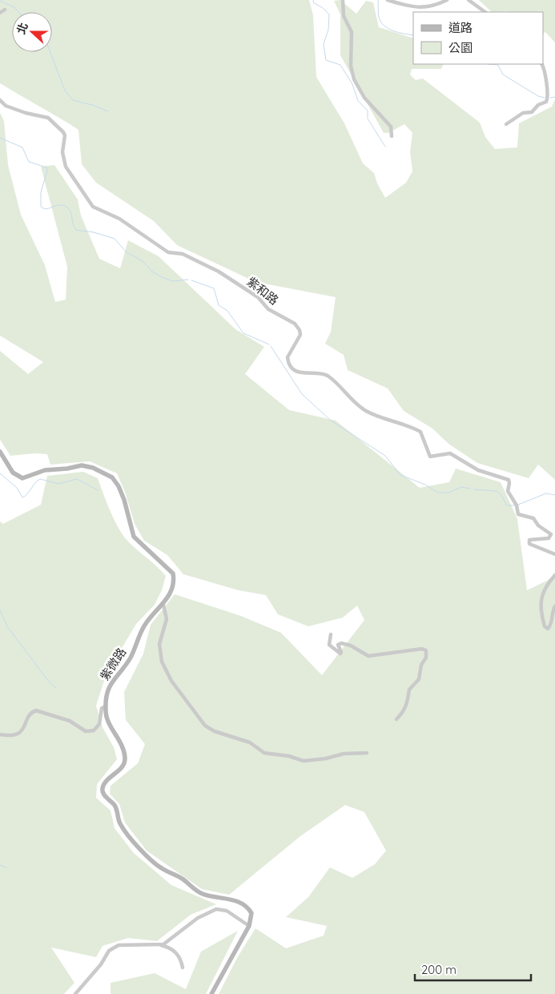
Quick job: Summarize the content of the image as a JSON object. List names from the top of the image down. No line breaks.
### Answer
{"streets":{"street":["紫和路","紫微路"]},"legend":["道路","公園"],"scale_bar":"200 m","north":"left"}
